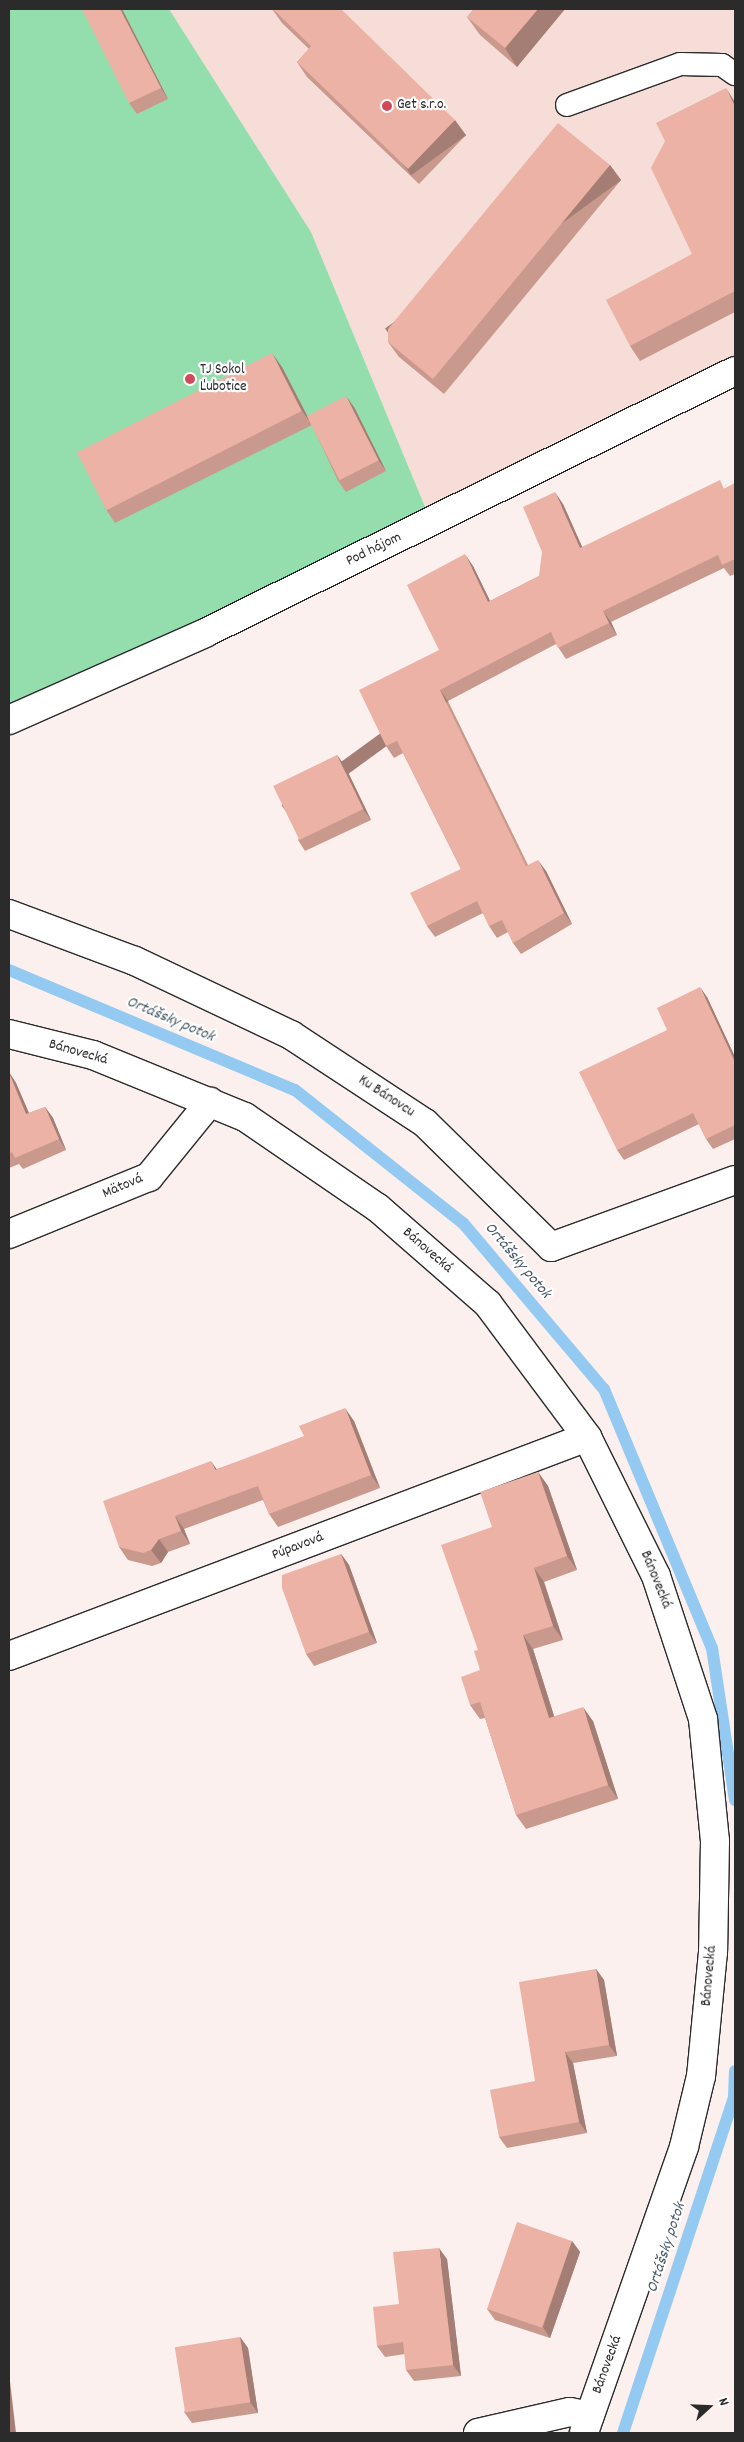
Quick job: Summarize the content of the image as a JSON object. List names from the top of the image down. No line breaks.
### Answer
{"streets":{"street":["Pod hájom","Bánovecká","Ku Bánovcu","Mätová","Púpavová"]},"crossings":[["Bánovecká","Mätová"],["Bánovecká","Púpavová"]],"water":["Ortášsky potok"],"places":["Get s.r.o.","TJ Sokol Ľubotice"],"north":"right"}
